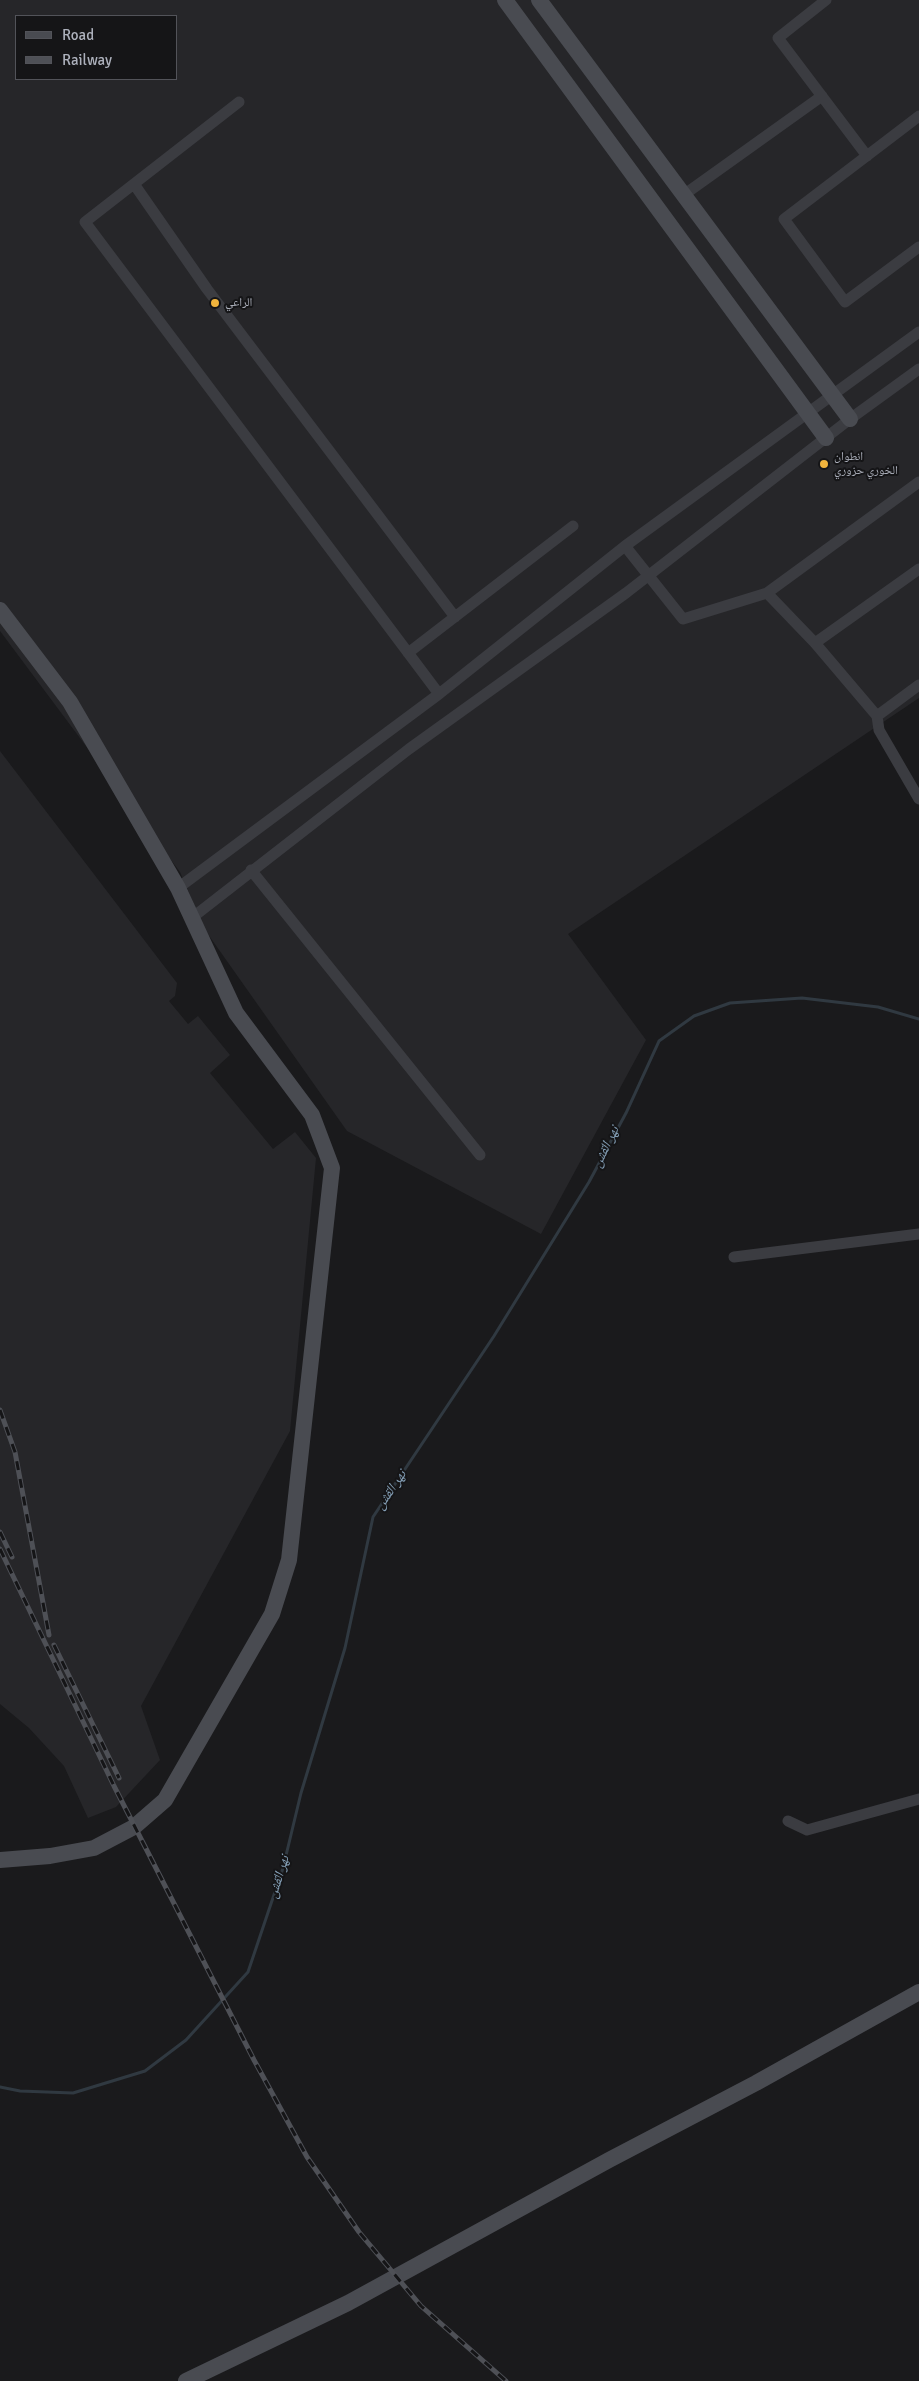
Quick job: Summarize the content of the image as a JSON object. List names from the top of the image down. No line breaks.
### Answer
{"water":["نهر القش"],"places":["الراعي","انطوان الخوري حزوري"],"legend":["Road","Railway"]}
